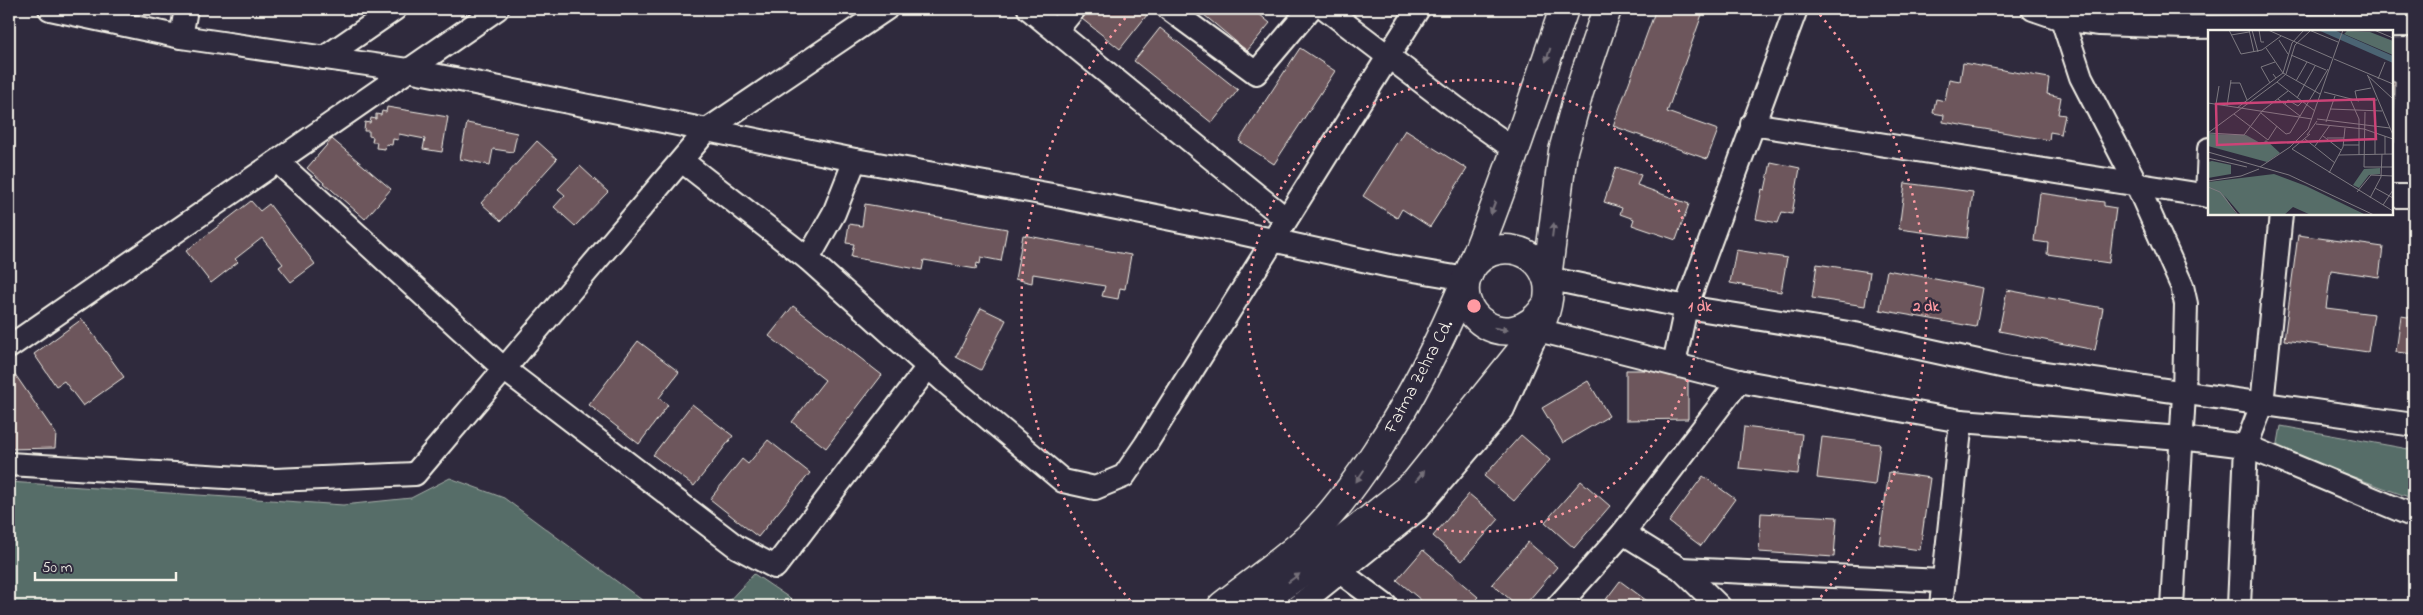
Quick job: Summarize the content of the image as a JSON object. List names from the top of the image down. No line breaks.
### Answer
{"streets":{"main road":["Fatma Zehra Cd."]},"scale_bar":"50 m","rings":["1 dk","2 dk"]}
